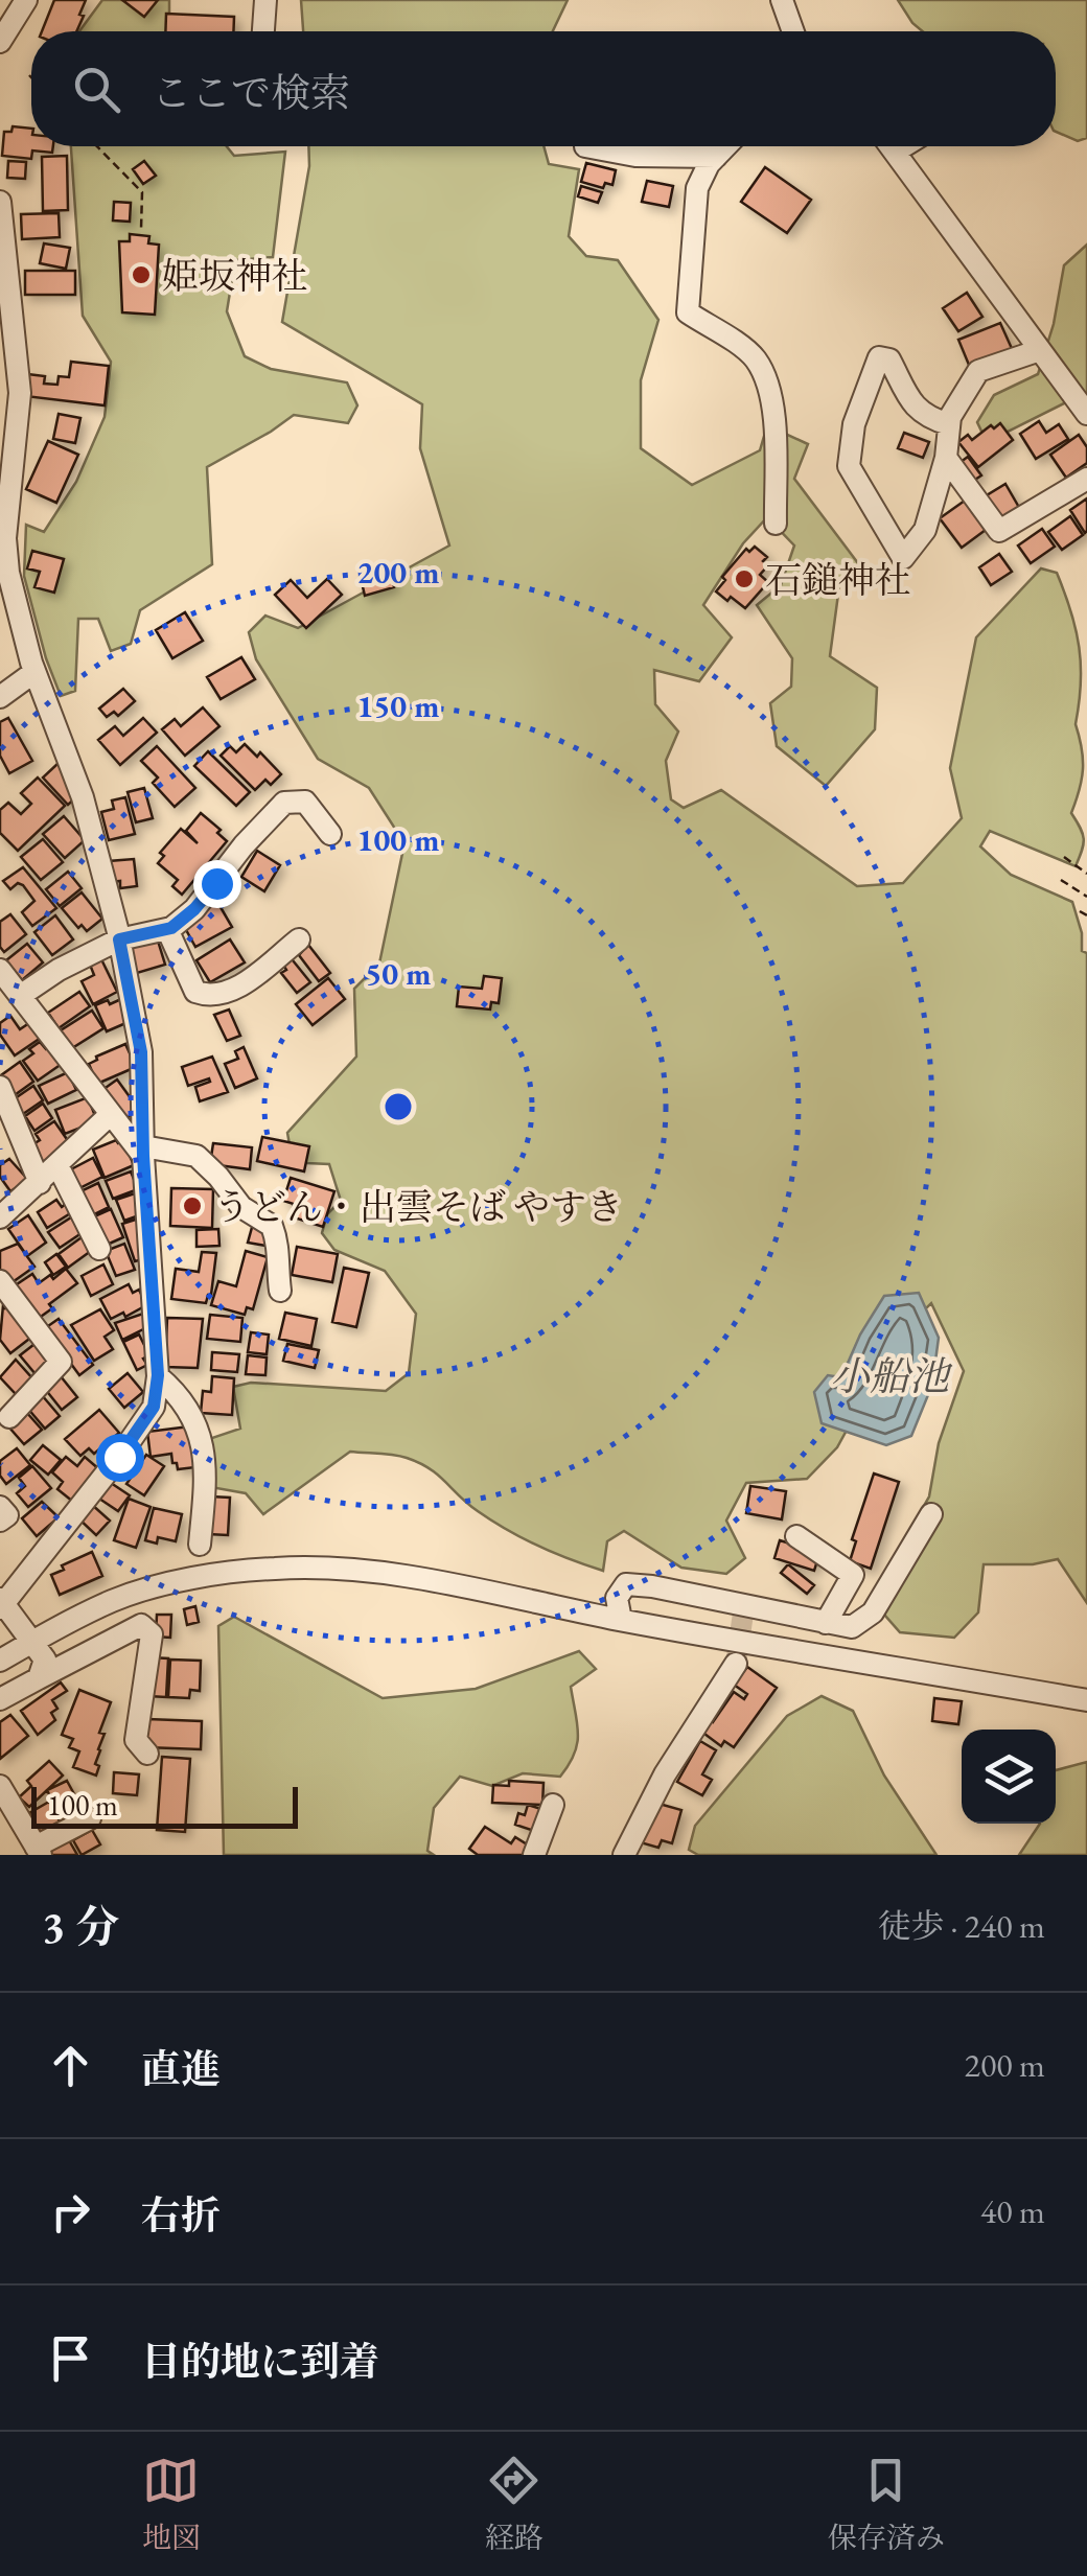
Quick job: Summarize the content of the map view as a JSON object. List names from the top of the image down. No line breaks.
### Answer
{"water":["小船池"],"places":["姫坂神社","石鎚神社","うどん・出雲そば やすき"],"scale_bar":"100 m","page":{"search":"ここで検索","scale":"100 m","heading":["3 分","徒歩 · 240 m"],"list":[["直進","200 m"],["右折","40 m"],"目的地に到着"],"nav":["地図","経路","保存済み"]},"rings":["200 m","150 m","100 m","50 m"]}
